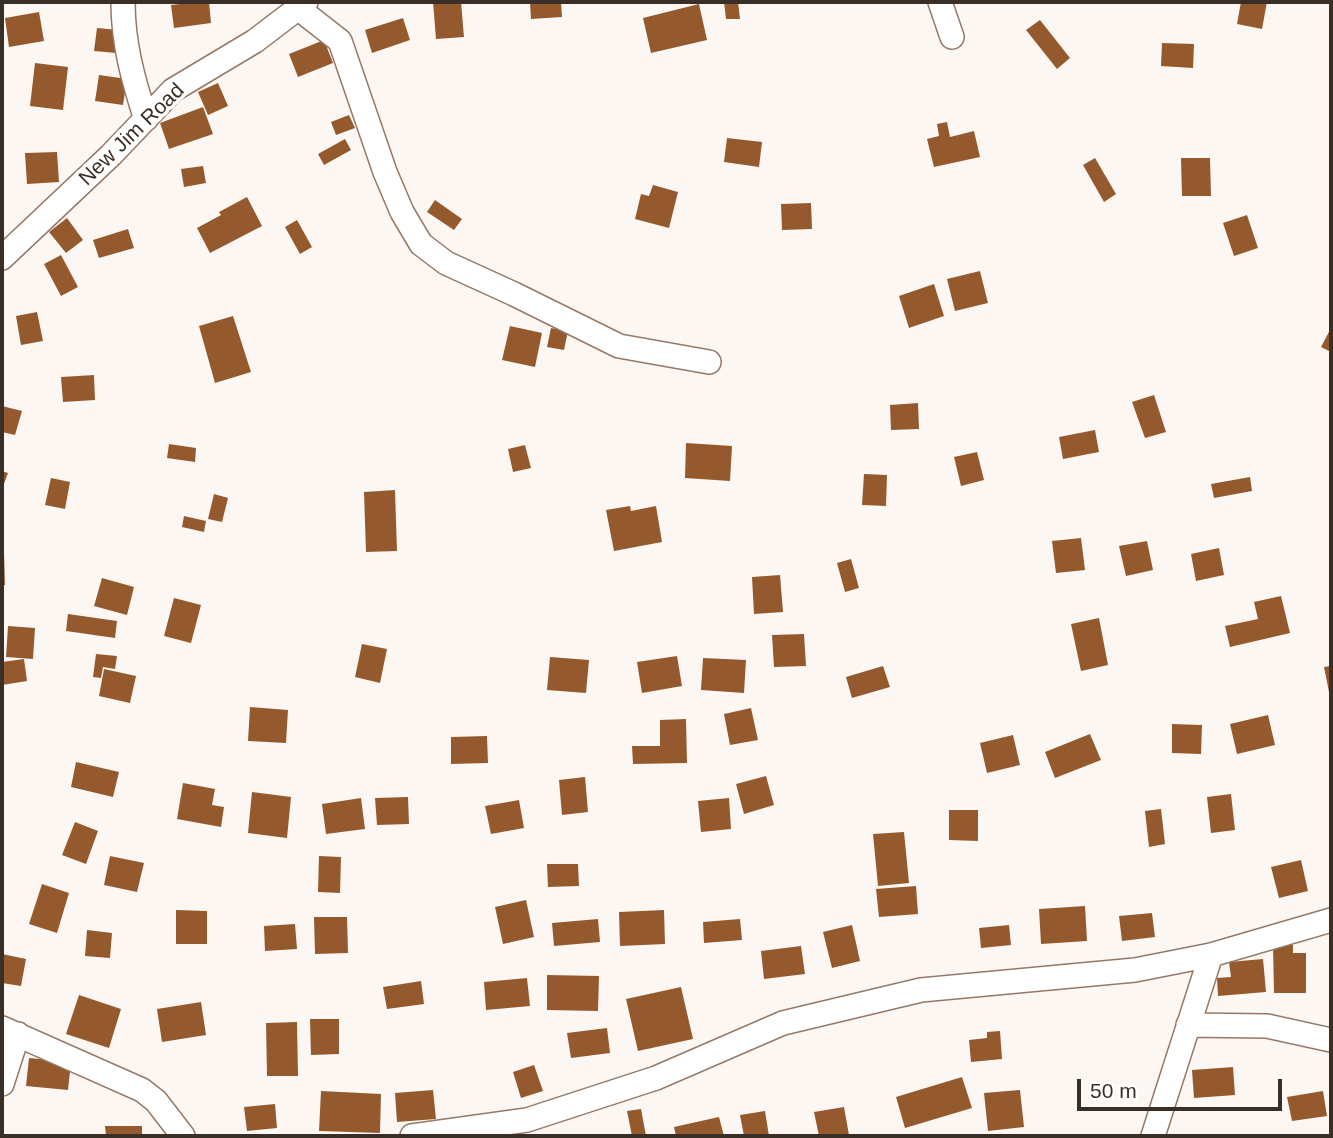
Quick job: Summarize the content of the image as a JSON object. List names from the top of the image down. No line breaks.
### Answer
{"streets":{"street":["New Jim Road"]},"scale_bar":"50 m"}
